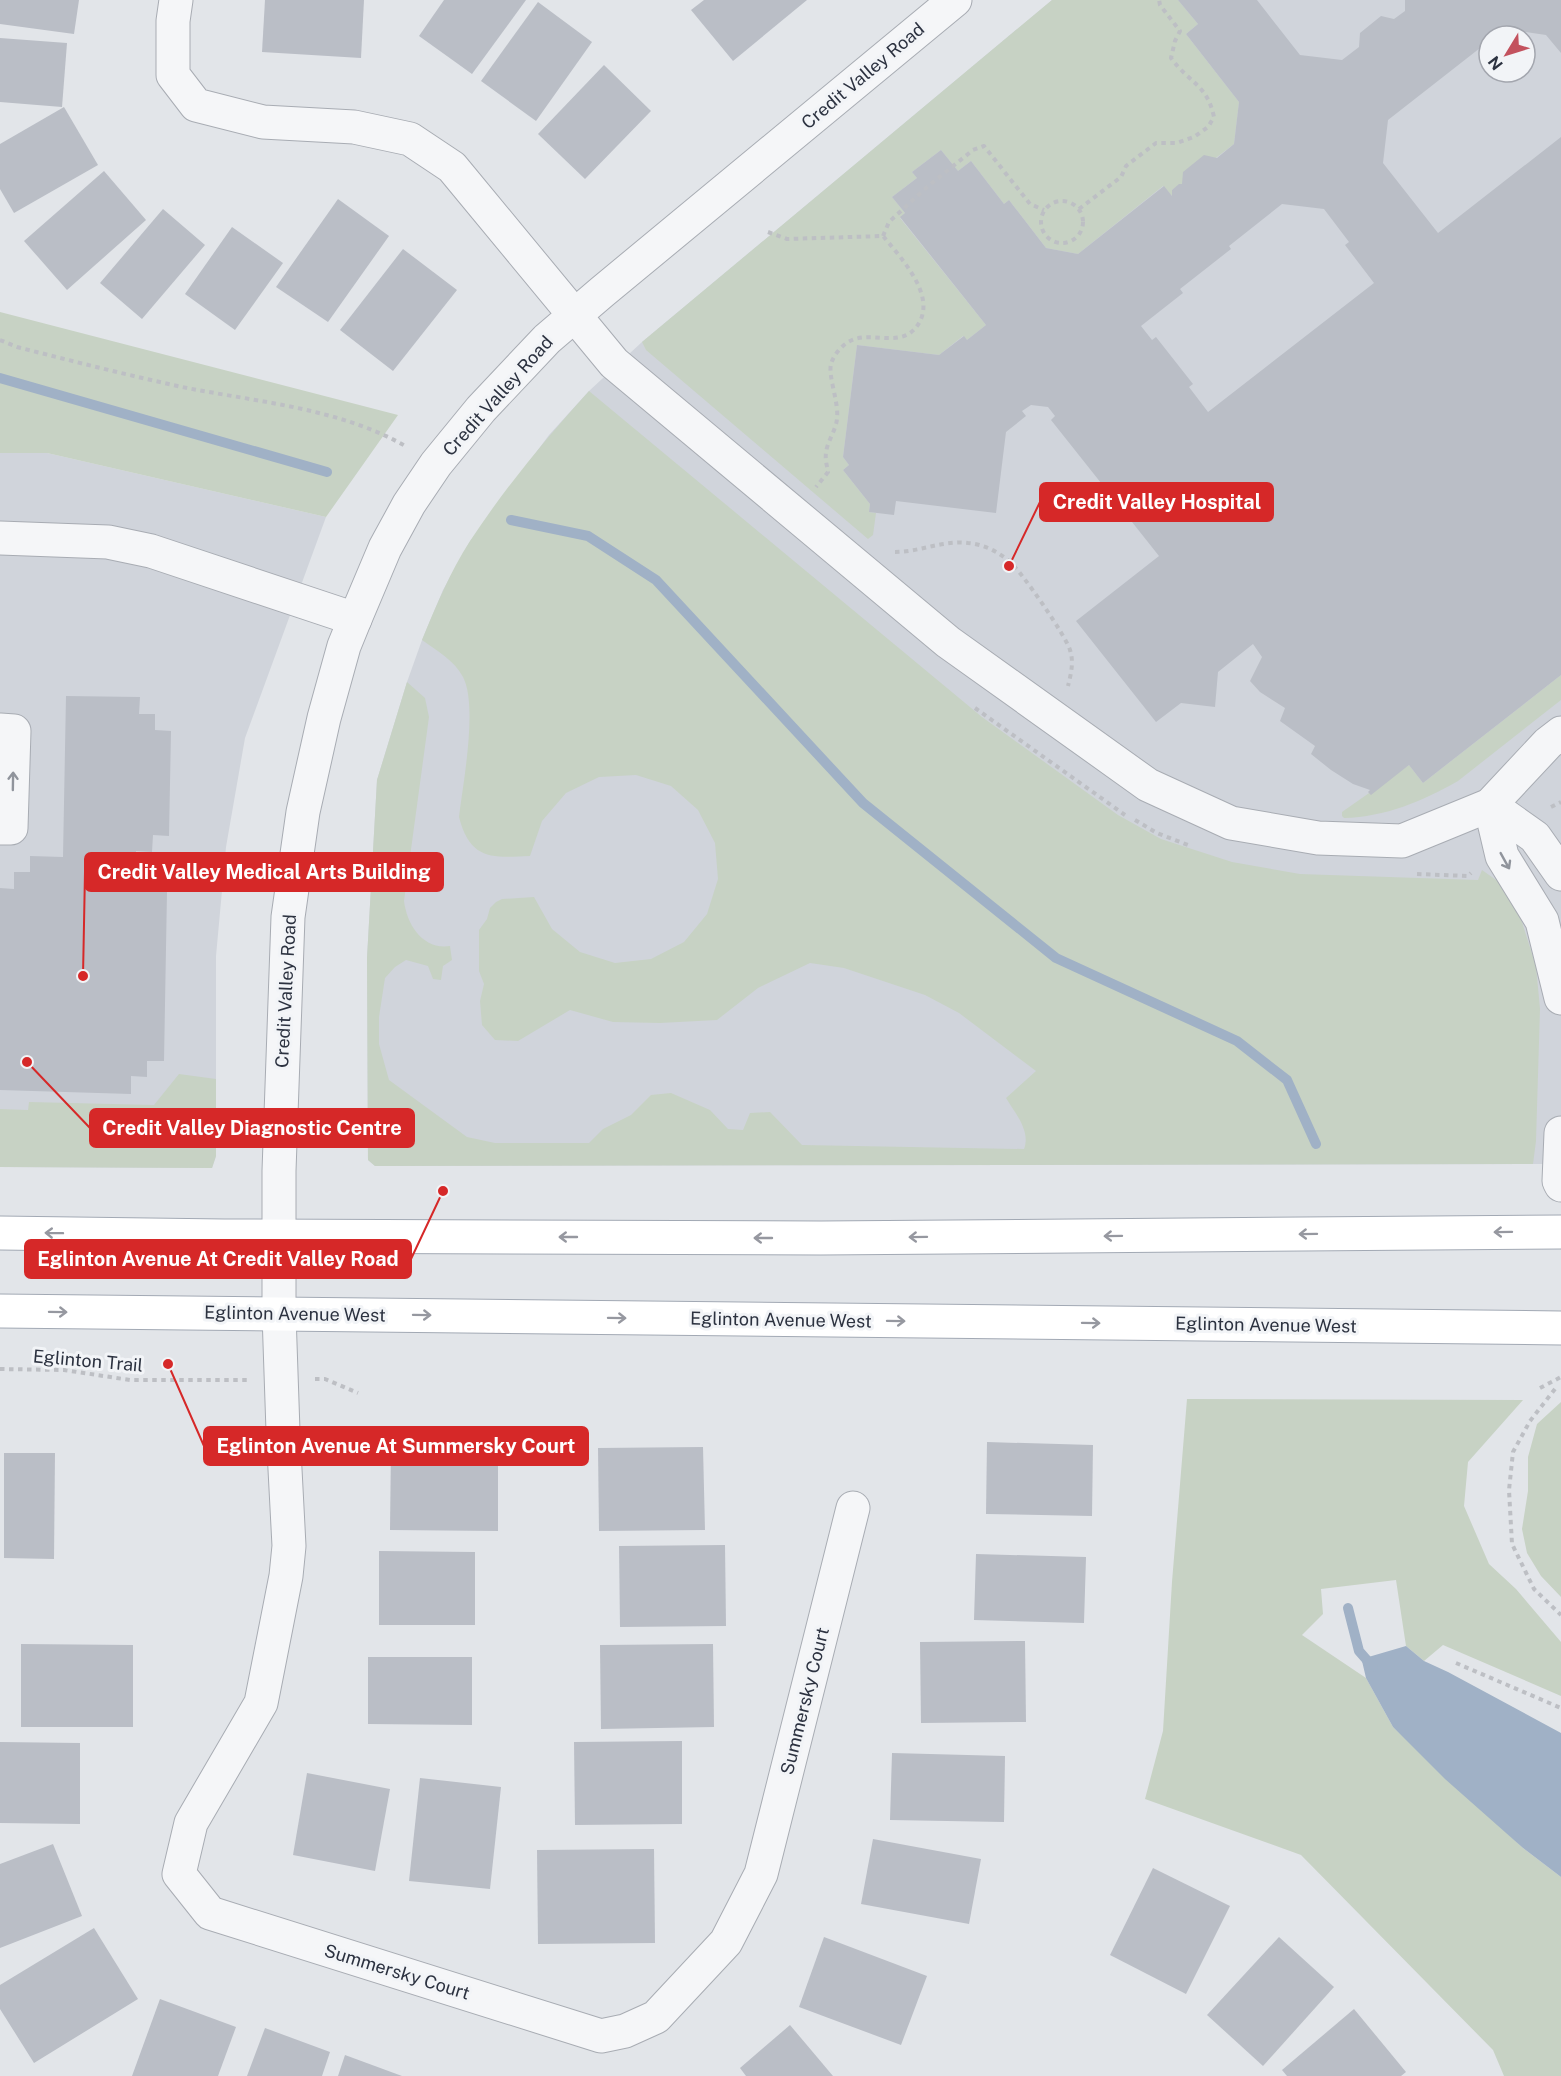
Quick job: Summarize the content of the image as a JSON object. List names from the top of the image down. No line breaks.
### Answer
{"streets":{"main road":["Eglinton Avenue West"],"street":["Credit Valley Road","Summersky Court"],"path":["Eglinton Trail"]},"crossings":[["Credit Valley Road","Eglinton Avenue West"],["Credit Valley Road","Summersky Court"],["Eglinton Avenue West","Summersky Court"]],"places":["Credit Valley Hospital","Credit Valley Medical Arts Building","Credit Valley Diagnostic Centre","Eglinton Avenue At Credit Valley Road","Eglinton Avenue At Summersky Court"],"north":"bottom left"}
